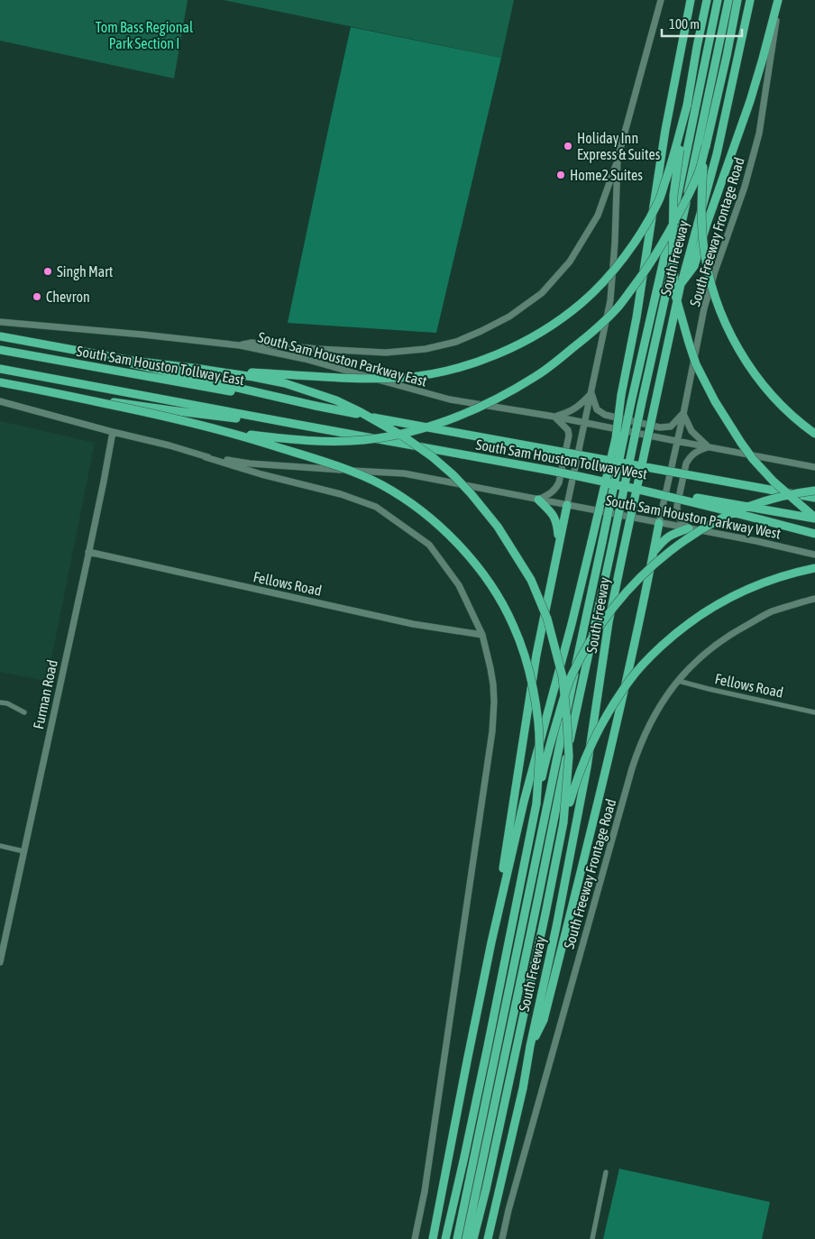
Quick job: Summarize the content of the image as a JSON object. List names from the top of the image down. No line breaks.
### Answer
{"streets":{"highway":["South Freeway","South Sam Houston Tollway East","South Sam Houston Tollway West"],"main road":["South Freeway Frontage Road","South Sam Houston Parkway East","South Sam Houston Parkway West","Fellows Road","Furman Road"]},"crossings":[["South Freeway Frontage Road","South Sam Houston Parkway East"],["South Freeway Frontage Road","South Sam Houston Parkway West"],["South Freeway Frontage Road","Fellows Road"],["South Sam Houston Tollway East","South Sam Houston Tollway West"],["Fellows Road","Furman Road"]],"parks":["Tom Bass Regional Park Section I"],"places":["Holiday Inn Express & Suites","Home2 Suites","Singh Mart","Chevron"],"scale_bar":"100 m"}
